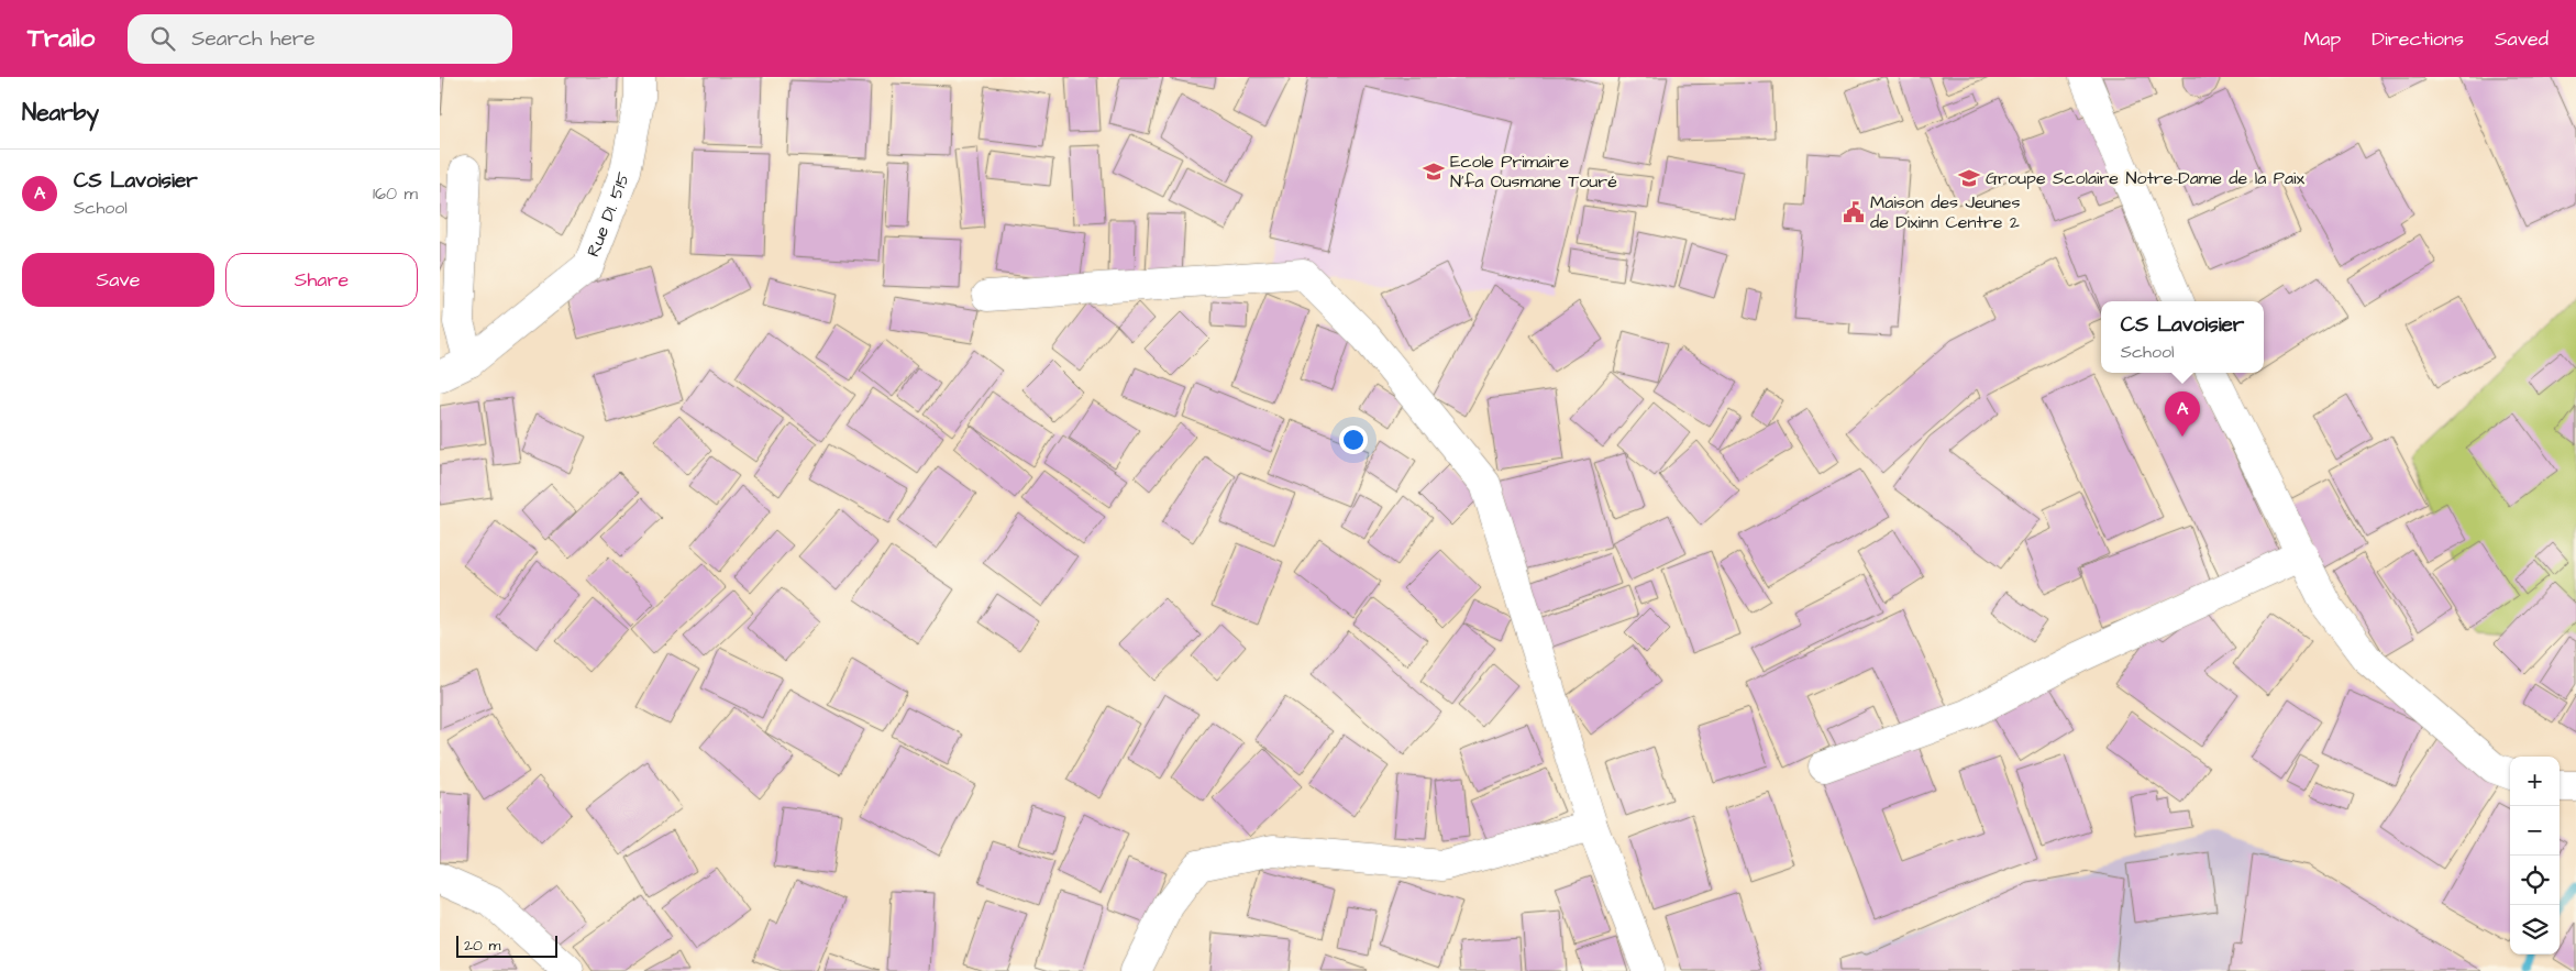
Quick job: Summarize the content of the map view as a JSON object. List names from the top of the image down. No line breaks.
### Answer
{"streets":{"street":["Rue DI. 515"]},"places":{"school or university":["Ecole Primaire N'fa Ousmane Touré","Groupe Scolaire Notre-Dame de la Paix"],"public building":["Maison des Jeunes de Dixinn Centre 2"]},"scale_bar":"20 m","page":{"header":"Trailo","search":"Search here","nav":["Map","Directions","Saved"],"heading":"Nearby","list":[{"mark":"A","name":"CS Lavoisier","note":"School","value":"160 m"}],"buttons":["Save","Share"],"popup":["CS Lavoisier","School"],"pins":"A","map_buttons":["+","−"],"scale":"20 m"}}
